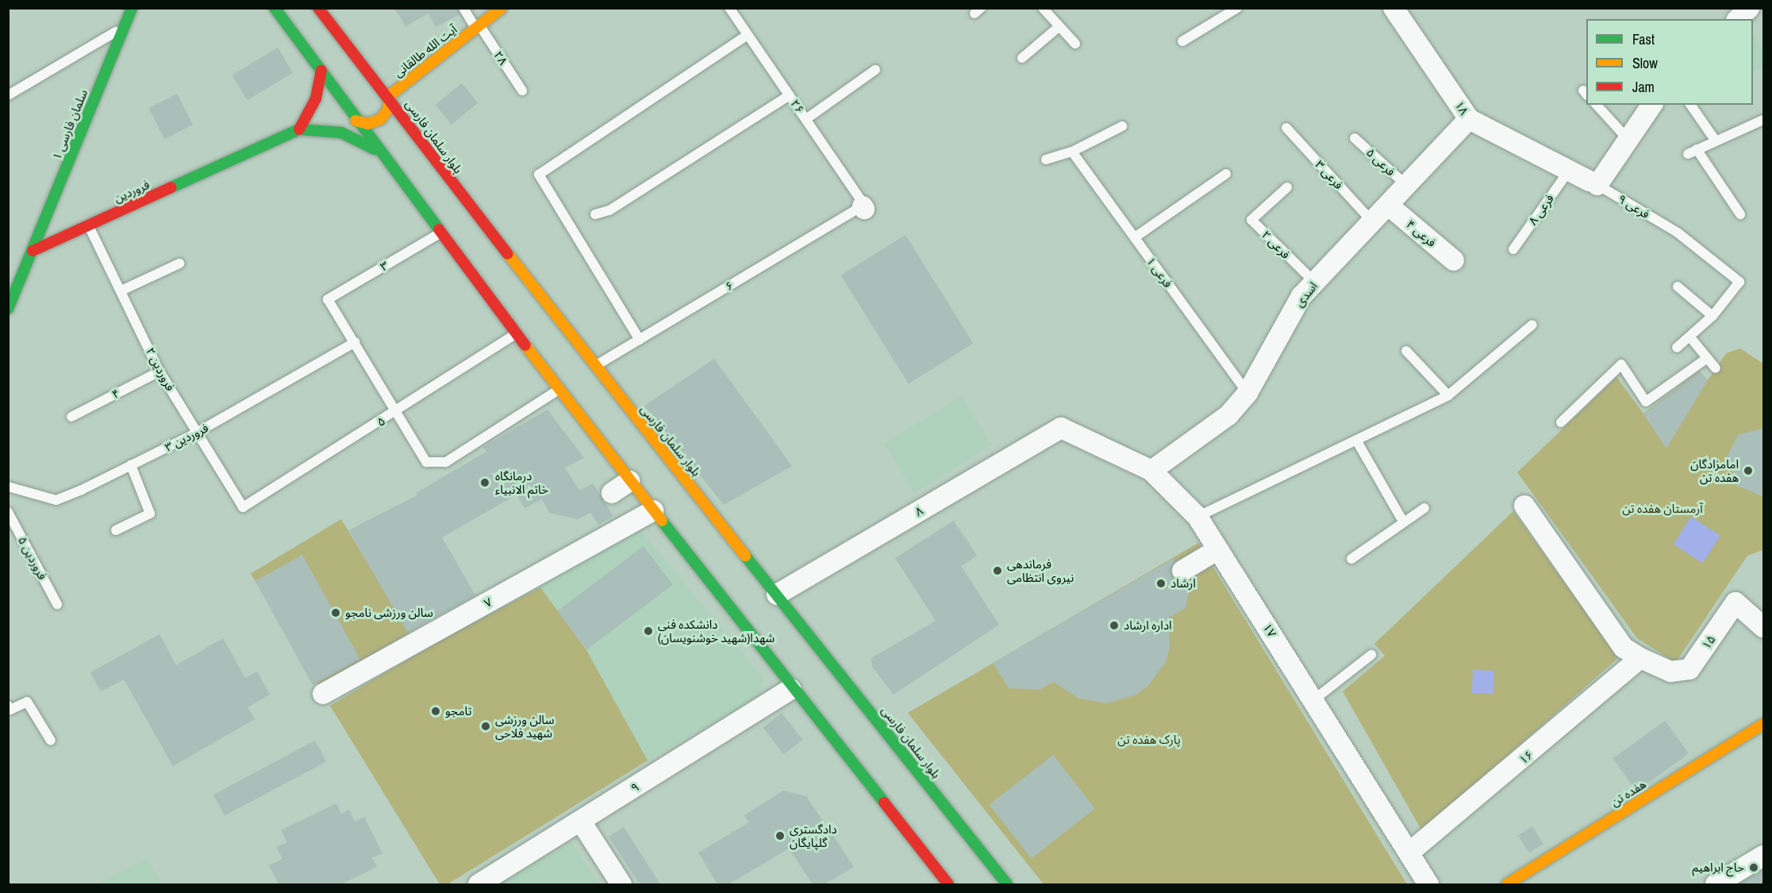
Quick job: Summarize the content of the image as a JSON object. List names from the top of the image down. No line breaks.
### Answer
{"streets":{"main road":["آیت الله طالقانی","سلمان فارسی ۱","بلوار سلمان فارسی","فروردین","هفده تن"],"street":["۱۸","فرعی ۴","اسدی","۸","۷","۱۷","۱۵","۱۶","۹"],"lane":["۲۸","۲۶","فرعی ۵","فرعی ۳","فرعی ۹","فرعی ۸","فرعی ۲","۳","فرعی ۱","۶","فروردین ۲","۴","۵","فروردین ۳","فروردین ۵"]},"crossings":[["آیت الله طالقانی","۲۸"],["آیت الله طالقانی","بلوار سلمان فارسی"],["۲۶","۶"],["۱۸","فرعی ۹"],["۱۸","فرعی ۸"],["۱۸","اسدی"],["سلمان فارسی ۱","فروردین"],["بلوار سلمان فارسی","۶"],["بلوار سلمان فارسی","۸"],["فرعی ۵","اسدی"],["فرعی ۳","اسدی"],["فروردین","فروردین ۲"],["فرعی ۴","اسدی"],["فرعی ۲","اسدی"],["۳","فروردین ۳"],["فرعی ۱","اسدی"],["اسدی","۱۷"],["فروردین ۲","۴"],["فروردین ۲","۵"],["فروردین ۲","فروردین ۳"],["۸","۱۷"],["۱۷","۱۶"],["۱۵","۱۶"]],"parks":["آرمستان هفده تن","پارک هفده تن"],"places":["امامزادگان هفده تن","درمانگاه خاتم الانبیاء","فرماندهی نیروی انتظامی","ارشاد","سالن ورزشی نامجو","اداره ارشاد","دانشکده فنی شهدا(شهید خوشنویسان)","تامجو","سالن ورزشی شهید فلاحی","دادگستری گلپایگان","حاج ابراهیم"],"legend":["Fast","Slow","Jam"]}
